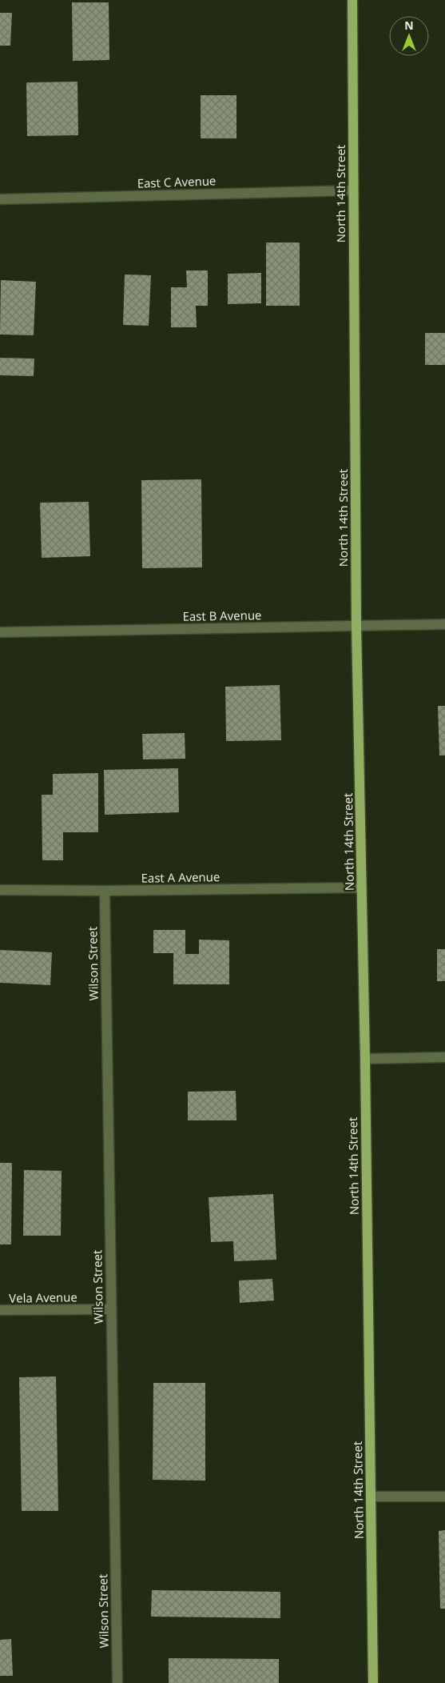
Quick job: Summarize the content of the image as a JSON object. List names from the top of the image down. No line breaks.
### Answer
{"streets":{"main road":["North 14th Street"],"street":["East C Avenue","East B Avenue","East A Avenue","Wilson Street","Vela Avenue"]},"crossings":[["East C Avenue","North 14th Street"],["North 14th Street","East B Avenue"],["North 14th Street","East A Avenue"],["East A Avenue","Wilson Street"],["Wilson Street","Vela Avenue"]],"north":"top"}
